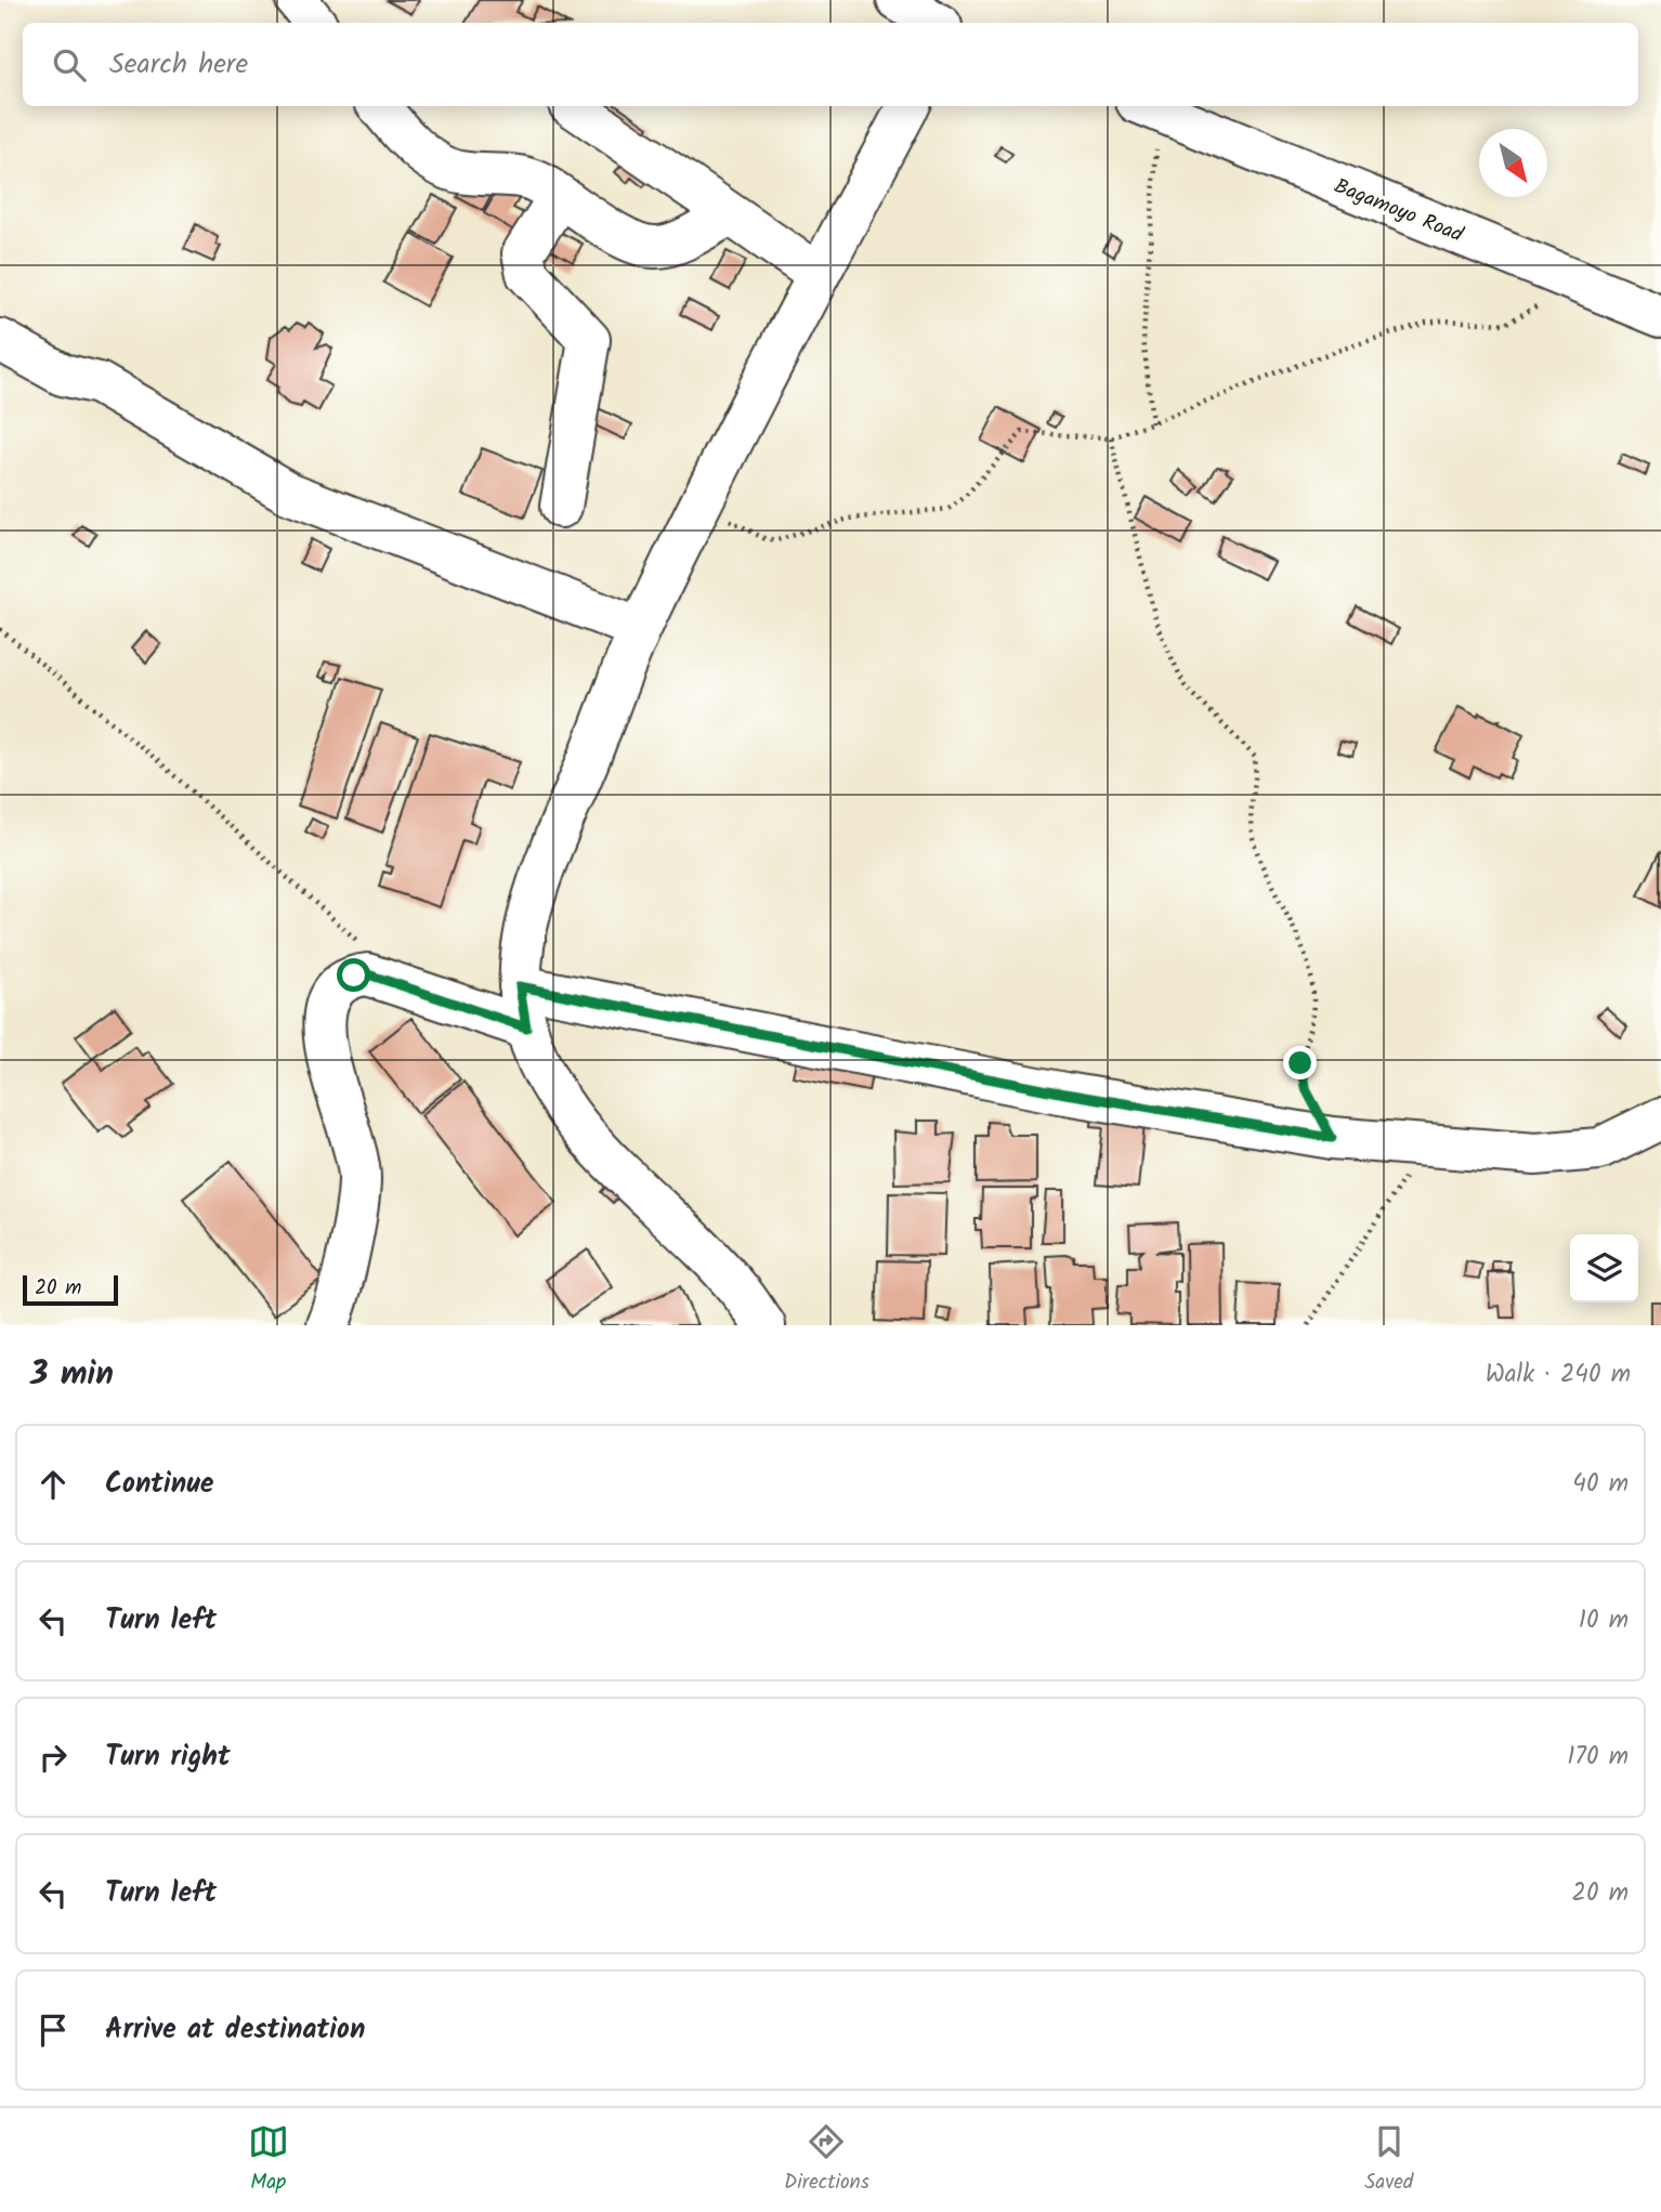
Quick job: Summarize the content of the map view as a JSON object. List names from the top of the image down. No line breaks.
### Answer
{"streets":{"main road":["Bagamoyo Road"]},"scale_bar":"20 m","north":"bottom right","page":{"search":"Search here","scale":"20 m","heading":["3 min","Walk · 240 m"],"list":[["Continue","40 m"],["Turn left","10 m"],["Turn right","170 m"],["Turn left","20 m"],"Arrive at destination"],"nav":["Map","Directions","Saved"]}}
